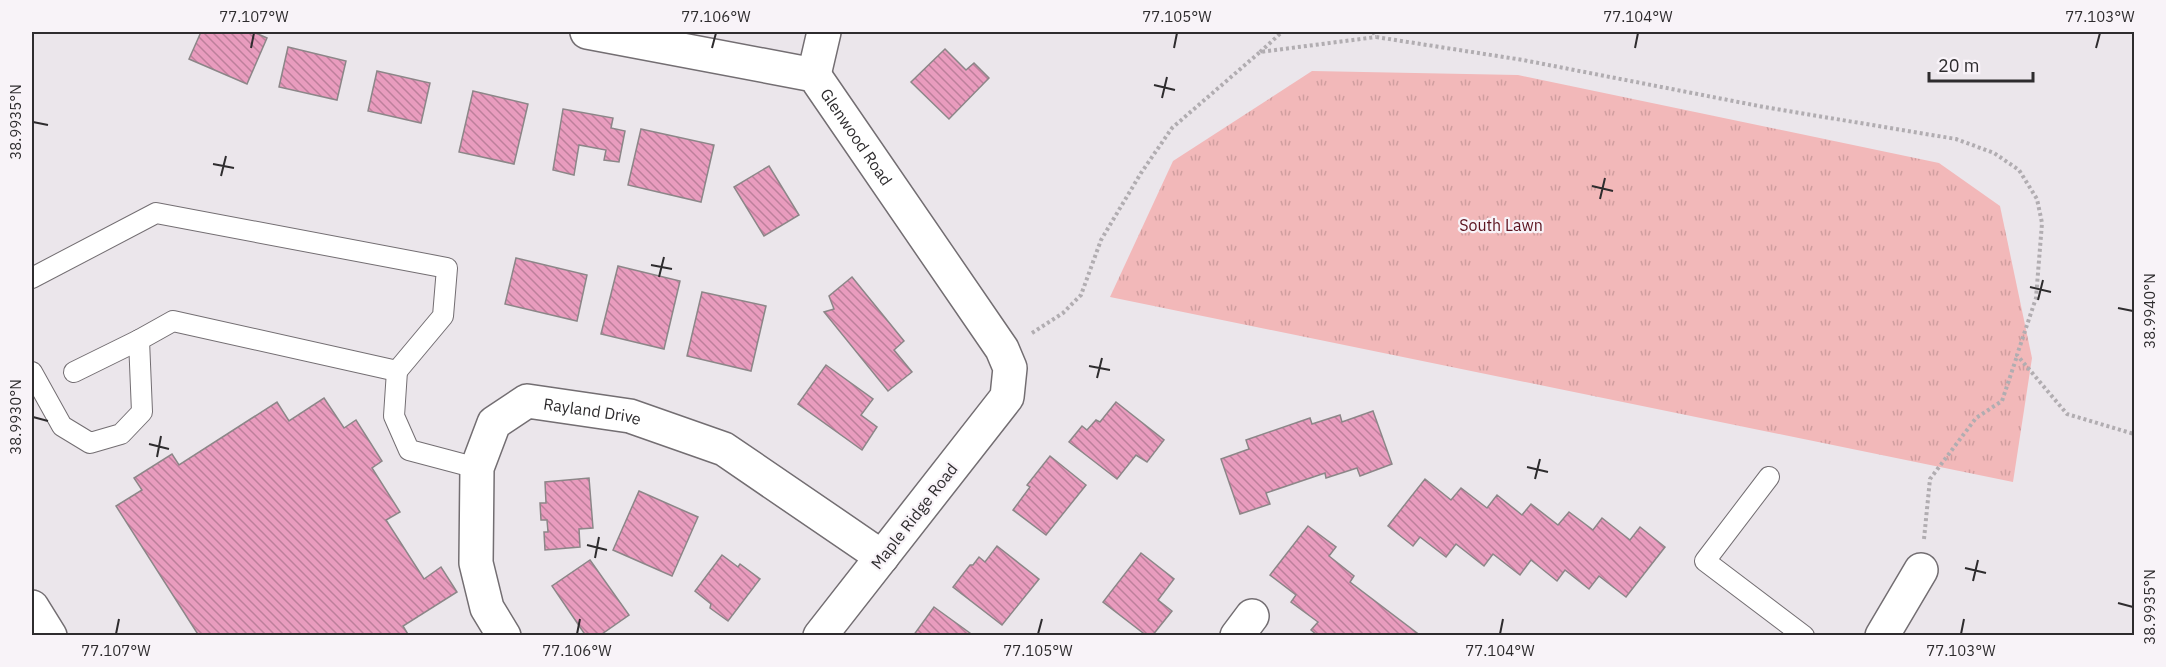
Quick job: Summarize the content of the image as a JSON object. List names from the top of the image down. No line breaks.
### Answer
{"streets":{"street":["Glenwood Road","Rayland Drive","Maple Ridge Road"]},"crossings":[["Glenwood Road","Maple Ridge Road"],["Rayland Drive","Maple Ridge Road"]],"parks":["South Lawn"],"scale_bar":"20 m","coordinates":["77.107°W","77.106°W","77.105°W","77.104°W","77.103°W","38.9935°N","38.9940°N","38.9930°N"]}
